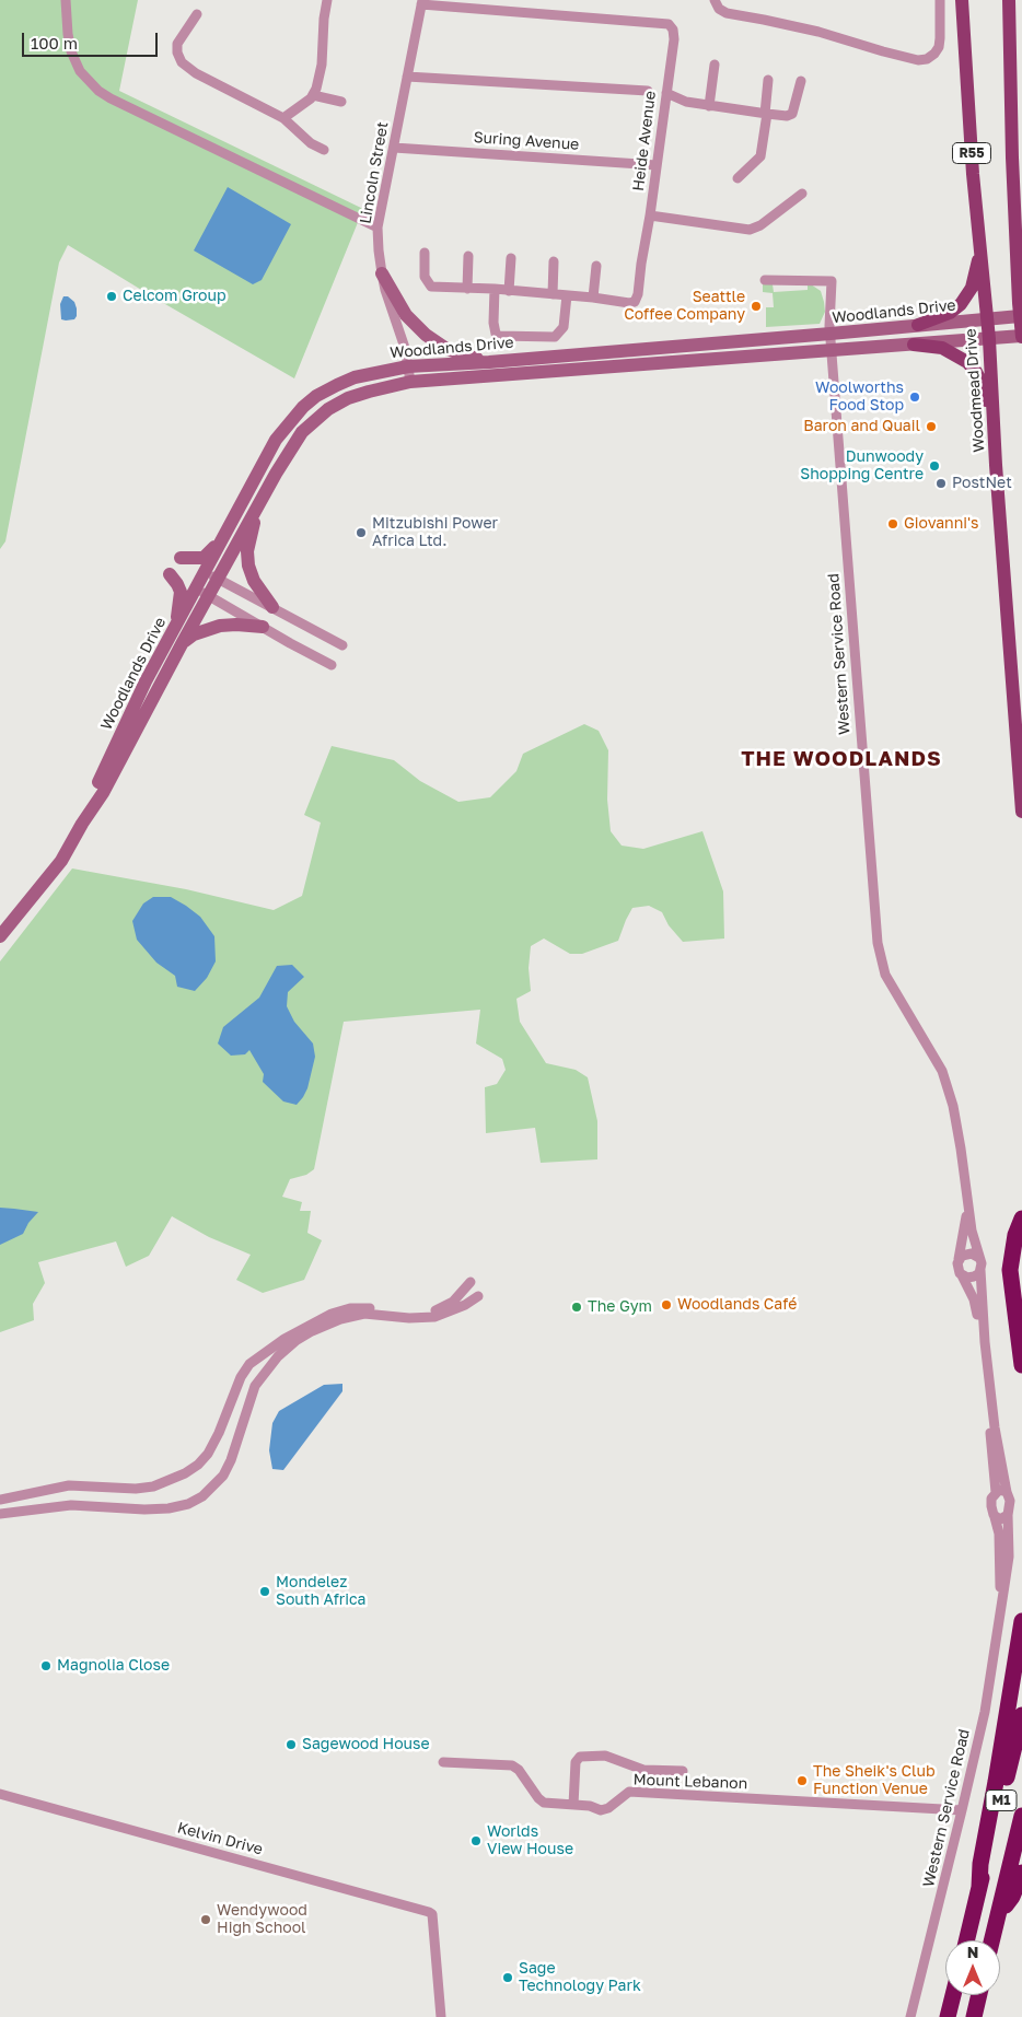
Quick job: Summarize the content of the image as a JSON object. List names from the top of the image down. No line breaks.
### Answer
{"streets":{"highway":["M1"],"main road":["R55","Woodlands Drive","Woodmead Drive"],"street":["Suring Avenue","Heide Avenue","Lincoln Street","Western Service Road","Mount Lebanon","Kelvin Drive"]},"crossings":[["Suring Avenue","Heide Avenue"],["Suring Avenue","Lincoln Street"],["Heide Avenue","Lincoln Street"],["R55","Woodlands Drive"],["Lincoln Street","Woodlands Drive"],["Woodlands Drive","Woodmead Drive"],["Woodlands Drive","Western Service Road"],["Western Service Road","Mount Lebanon"]],"districts":["THE WOODLANDS"],"places":["Celcom Group","Seattle Coffee Company","Woolworths Food Stop","Baron and Quail","Dunwoody Shopping Centre","PostNet","Giovanni's","Mitzubishi Power Africa Ltd.","Woodlands Café","The Gym","Mondelez South Africa","Magnolia Close","Sagewood House","The Sheik's Club Function Venue","Worlds View House","Wendywood High School","Sage Technology Park"],"scale_bar":"100 m","north":"top"}
